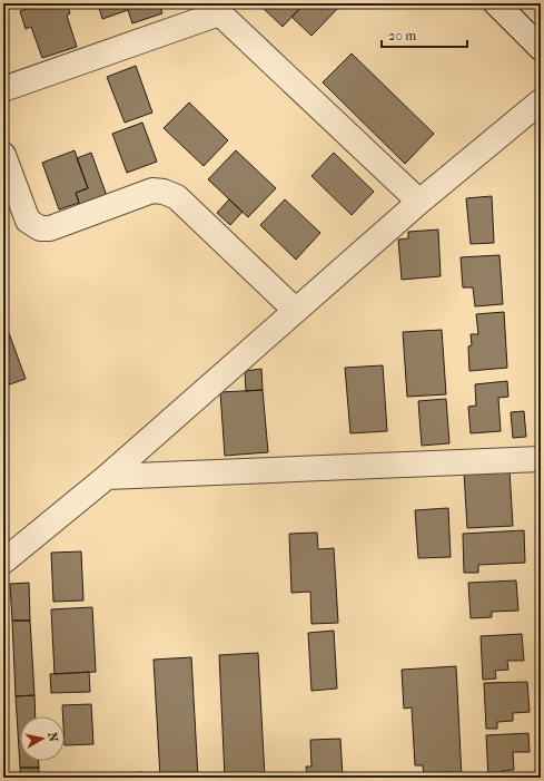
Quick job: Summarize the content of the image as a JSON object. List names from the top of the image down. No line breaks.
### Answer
{"scale_bar":"20 m","north":"right"}
